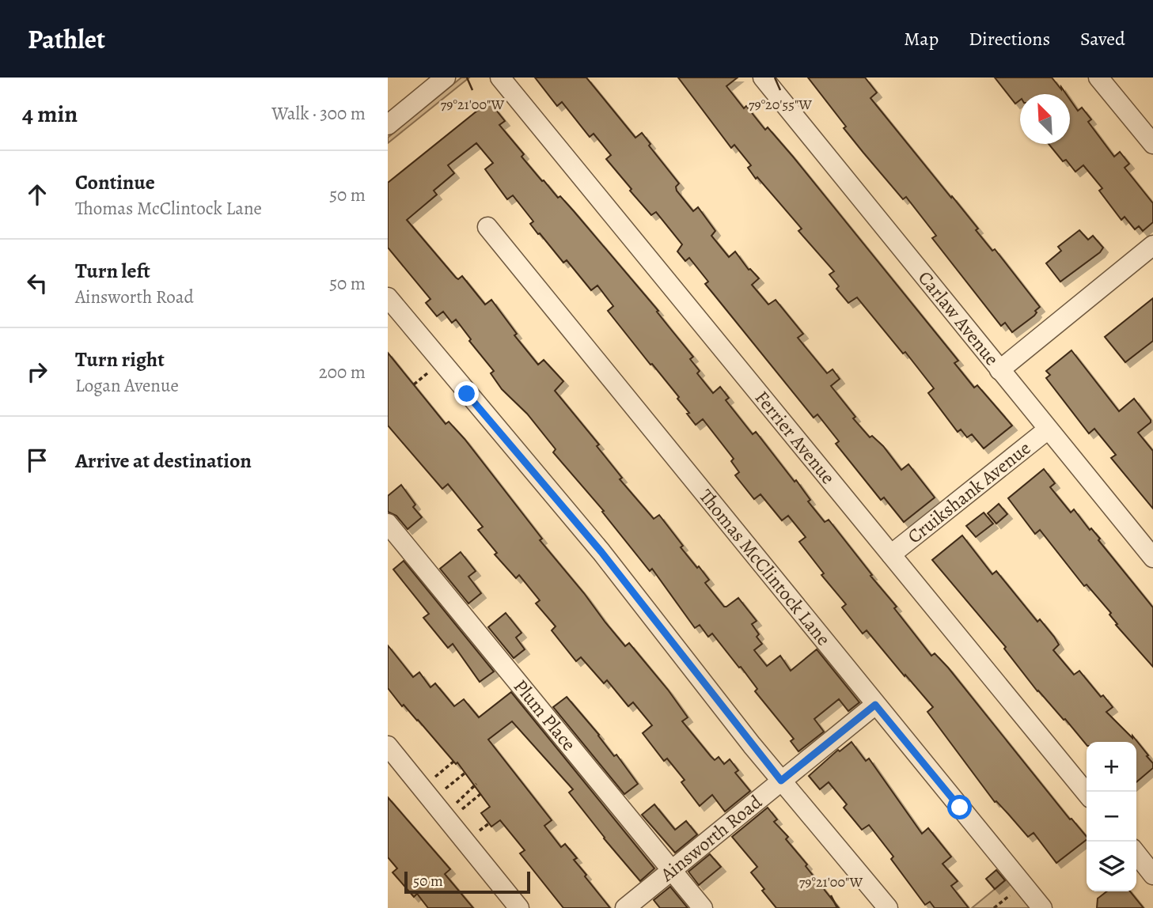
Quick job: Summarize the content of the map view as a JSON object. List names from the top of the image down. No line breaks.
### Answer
{"streets":{"street":["Carlaw Avenue","Ferrier Avenue","Cruikshank Avenue","Thomas McClintock Lane","Plum Place","Ainsworth Road"]},"crossings":[["Carlaw Avenue","Cruikshank Avenue"],["Ferrier Avenue","Cruikshank Avenue"],["Thomas McClintock Lane","Ainsworth Road"],["Plum Place","Ainsworth Road"]],"scale_bar":"50 m","north":"top left","page":{"header":"Pathlet","nav":["Map","Directions","Saved"],"heading":["4 min","Walk · 300 m"],"list":[["Continue","Thomas McClintock Lane","50 m"],["Turn left","Ainsworth Road","50 m"],["Turn right","Logan Avenue","200 m"],"Arrive at destination"],"map_buttons":["+","−"],"scale":"50 m"},"coordinates":["79°20'55\"W","79°21'00\"W"]}
